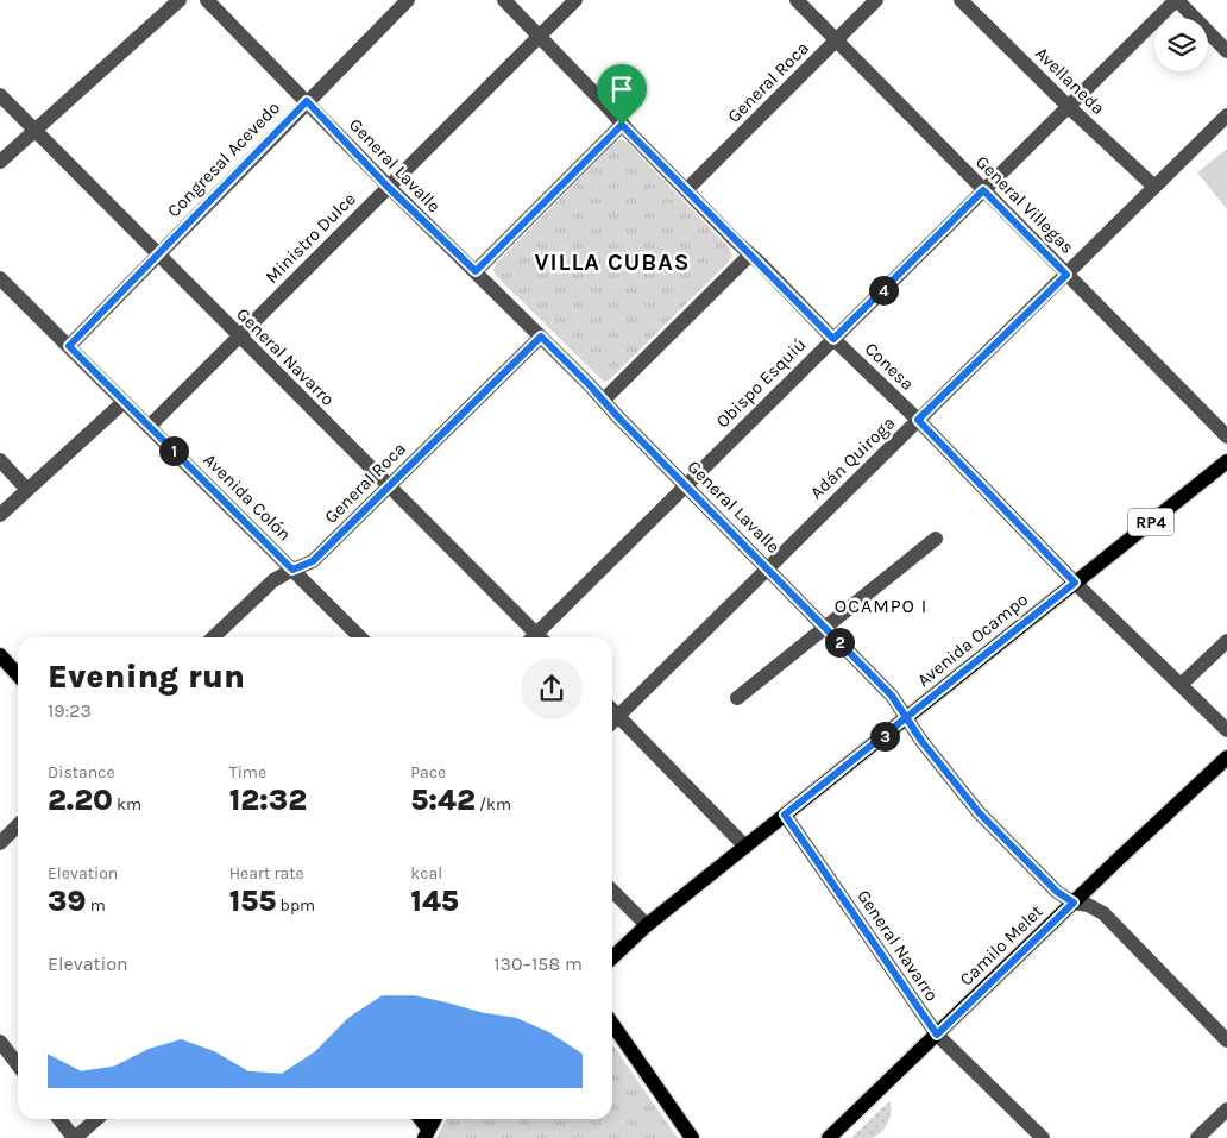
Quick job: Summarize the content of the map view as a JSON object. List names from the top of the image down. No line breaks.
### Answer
{"streets":{"main road":["RP4","Avenida Ocampo","Camilo Melet"],"street":["Avellaneda","General Roca","Congresal Acevedo","General Lavalle","General Villegas","Ministro Dulce","General Navarro","Conesa","Obispo Esquiú","Adán Quiroga","Avenida Colón"]},"crossings":[["Avellaneda","Obispo Esquiú"],["Avellaneda","Adán Quiroga"],["General Roca","General Lavalle"],["General Roca","General Villegas"],["General Roca","General Navarro"],["General Roca","Conesa"],["General Roca","Avenida Colón"],["Congresal Acevedo","General Lavalle"],["Congresal Acevedo","General Navarro"],["Congresal Acevedo","Avenida Colón"],["General Lavalle","Ministro Dulce"],["General Lavalle","Obispo Esquiú"],["General Lavalle","Adán Quiroga"],["General Lavalle","Avenida Ocampo"],["General Lavalle","Camilo Melet"],["General Villegas","Obispo Esquiú"],["General Villegas","Adán Quiroga"],["Ministro Dulce","General Navarro"],["Ministro Dulce","Conesa"],["Ministro Dulce","Avenida Colón"],["General Navarro","Avenida Ocampo"],["General Navarro","Camilo Melet"],["Conesa","Obispo Esquiú"],["Conesa","Adán Quiroga"],["Conesa","Avenida Ocampo"]],"districts":["VILLA CUBAS","OCAMPO I"],"page":{"pins":["4","1","2","3"],"heading":["Evening run","19:23"],"stats":[["Distance","2.20 km"],["Time","12:32"],["Pace","5:42 /km"],["Elevation","39 m"],["Heart rate","155 bpm"],["kcal","145"]],"chart":["Elevation","130–158 m"]}}
